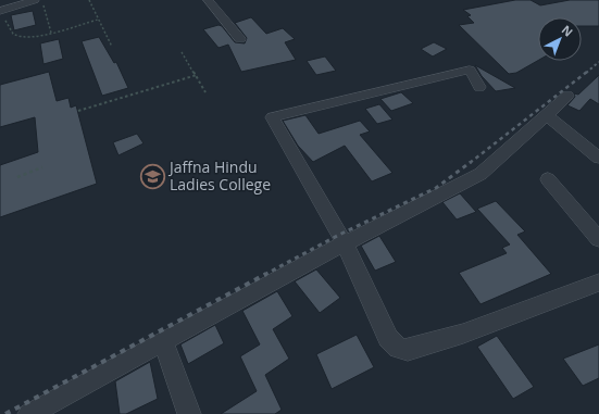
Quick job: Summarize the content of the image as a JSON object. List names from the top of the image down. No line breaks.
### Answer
{"places":{"school or university":["Jaffna Hindu Ladies College"]},"north":"top right"}
